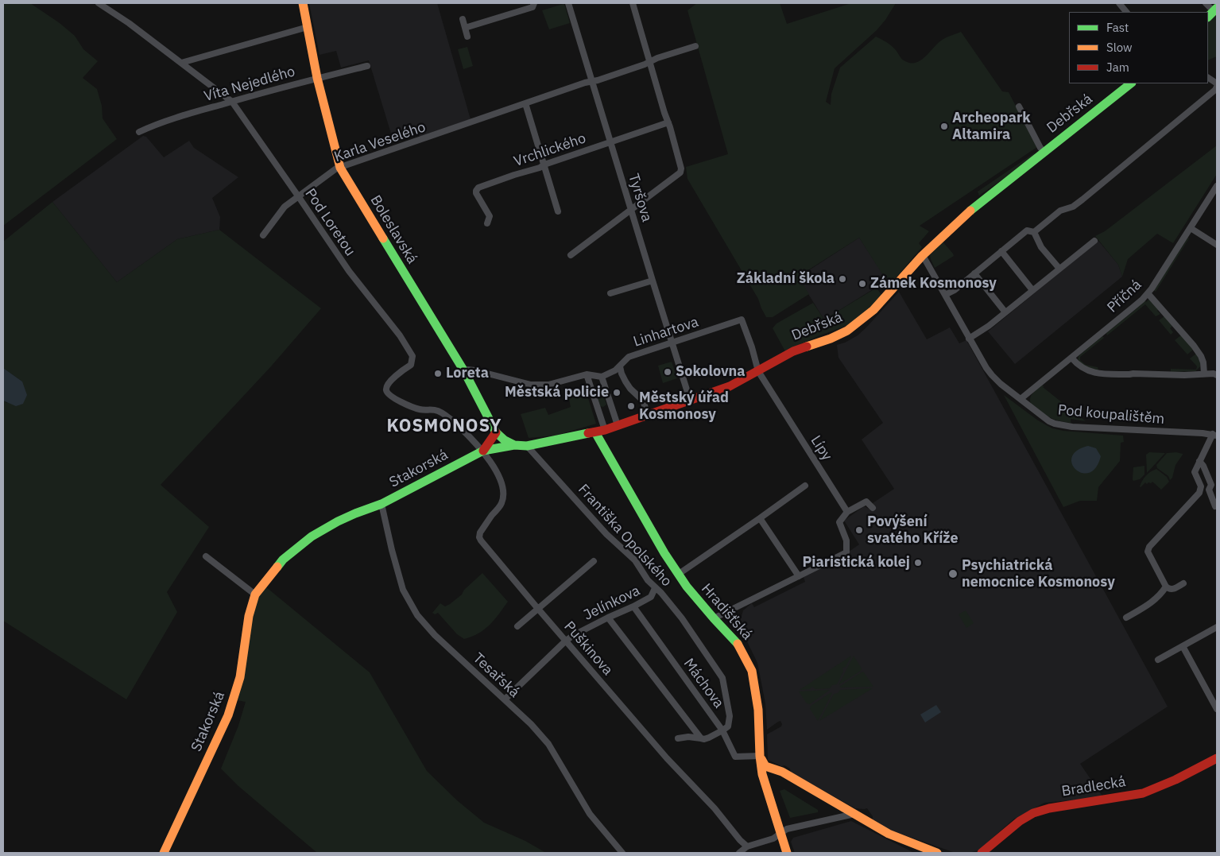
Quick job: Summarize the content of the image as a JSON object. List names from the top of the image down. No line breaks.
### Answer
{"streets":{"street":["Víta Nejedlého","Debřská","Karla Veselého","Vrchlického","Tyršova","Pod Loretou","Boleslavská","Příčná","Linhartova","Pod koupalištěm","Lípy","Stakorská","Františka Opolského","Jelínkova","Hradišťská","Puškinova","Tesařská","Máchova","Bradlecká"]},"crossings":[["Víta Nejedlého","Pod Loretou"],["Víta Nejedlého","Boleslavská"],["Debřská","Tyršova"],["Debřská","Boleslavská"],["Debřská","Pod koupalištěm"],["Debřská","Lípy"],["Debřská","Františka Opolského"],["Debřská","Hradišťská"],["Karla Veselého","Tyršova"],["Karla Veselého","Pod Loretou"],["Karla Veselého","Boleslavská"],["Vrchlického","Tyršova"],["Tyršova","Linhartova"],["Pod Loretou","Stakorská"],["Pod Loretou","Puškinova"],["Příčná","Pod koupalištěm"],["Linhartova","Lípy"],["Stakorská","Puškinova"],["Stakorská","Tesařská"],["Františka Opolského","Jelínkova"],["Františka Opolského","Máchova"],["Jelínkova","Puškinova"],["Jelínkova","Tesařská"],["Jelínkova","Máchova"],["Hradišťská","Máchova"]],"districts":["KOSMONOSY"],"places":["Archeopark Altamira","Základní škola","Zámek Kosmonosy","Sokolovna","Loreta","Městská policie","Městský úřad Kosmonosy","Povýšení svatého Kříže","Piaristická kolej","Psychiatrická nemocnice Kosmonosy"],"legend":["Fast","Slow","Jam"]}
